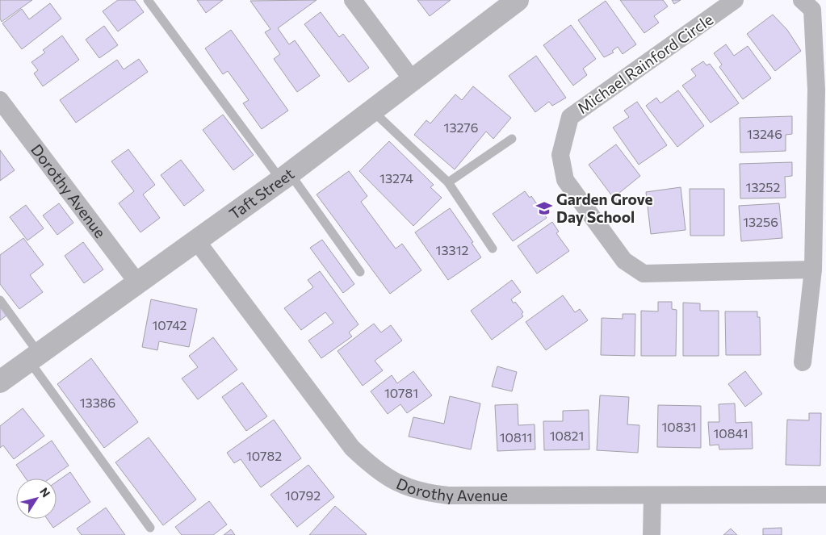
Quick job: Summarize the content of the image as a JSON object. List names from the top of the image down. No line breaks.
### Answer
{"streets":{"street":["Michael Rainford Circle","Dorothy Avenue","Taft Street"]},"crossings":[["Dorothy Avenue","Taft Street"]],"places":{"school or university":["Garden Grove Day School"]},"house_numbers":["13276","13246","13274","13252","13256","13312","10742","10781","13386","10831","10841","10821","10811","10782","10792"],"north":"top right"}
